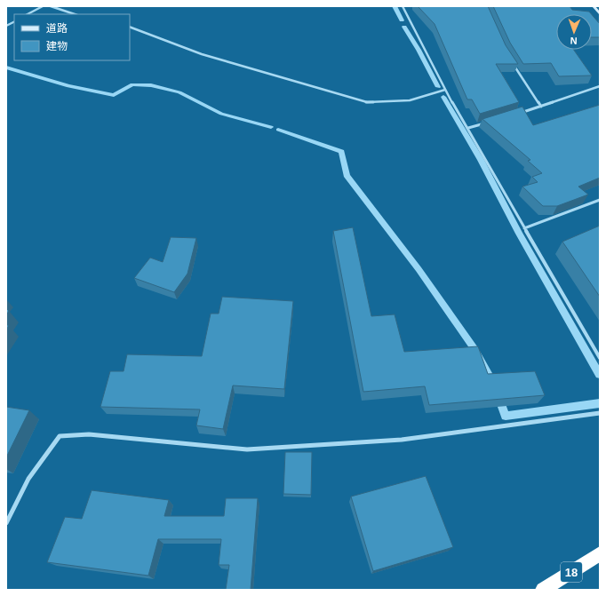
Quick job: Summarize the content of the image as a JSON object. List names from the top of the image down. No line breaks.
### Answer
{"streets":{"highway":["18"]},"legend":["道路","建物"],"north":"bottom"}
